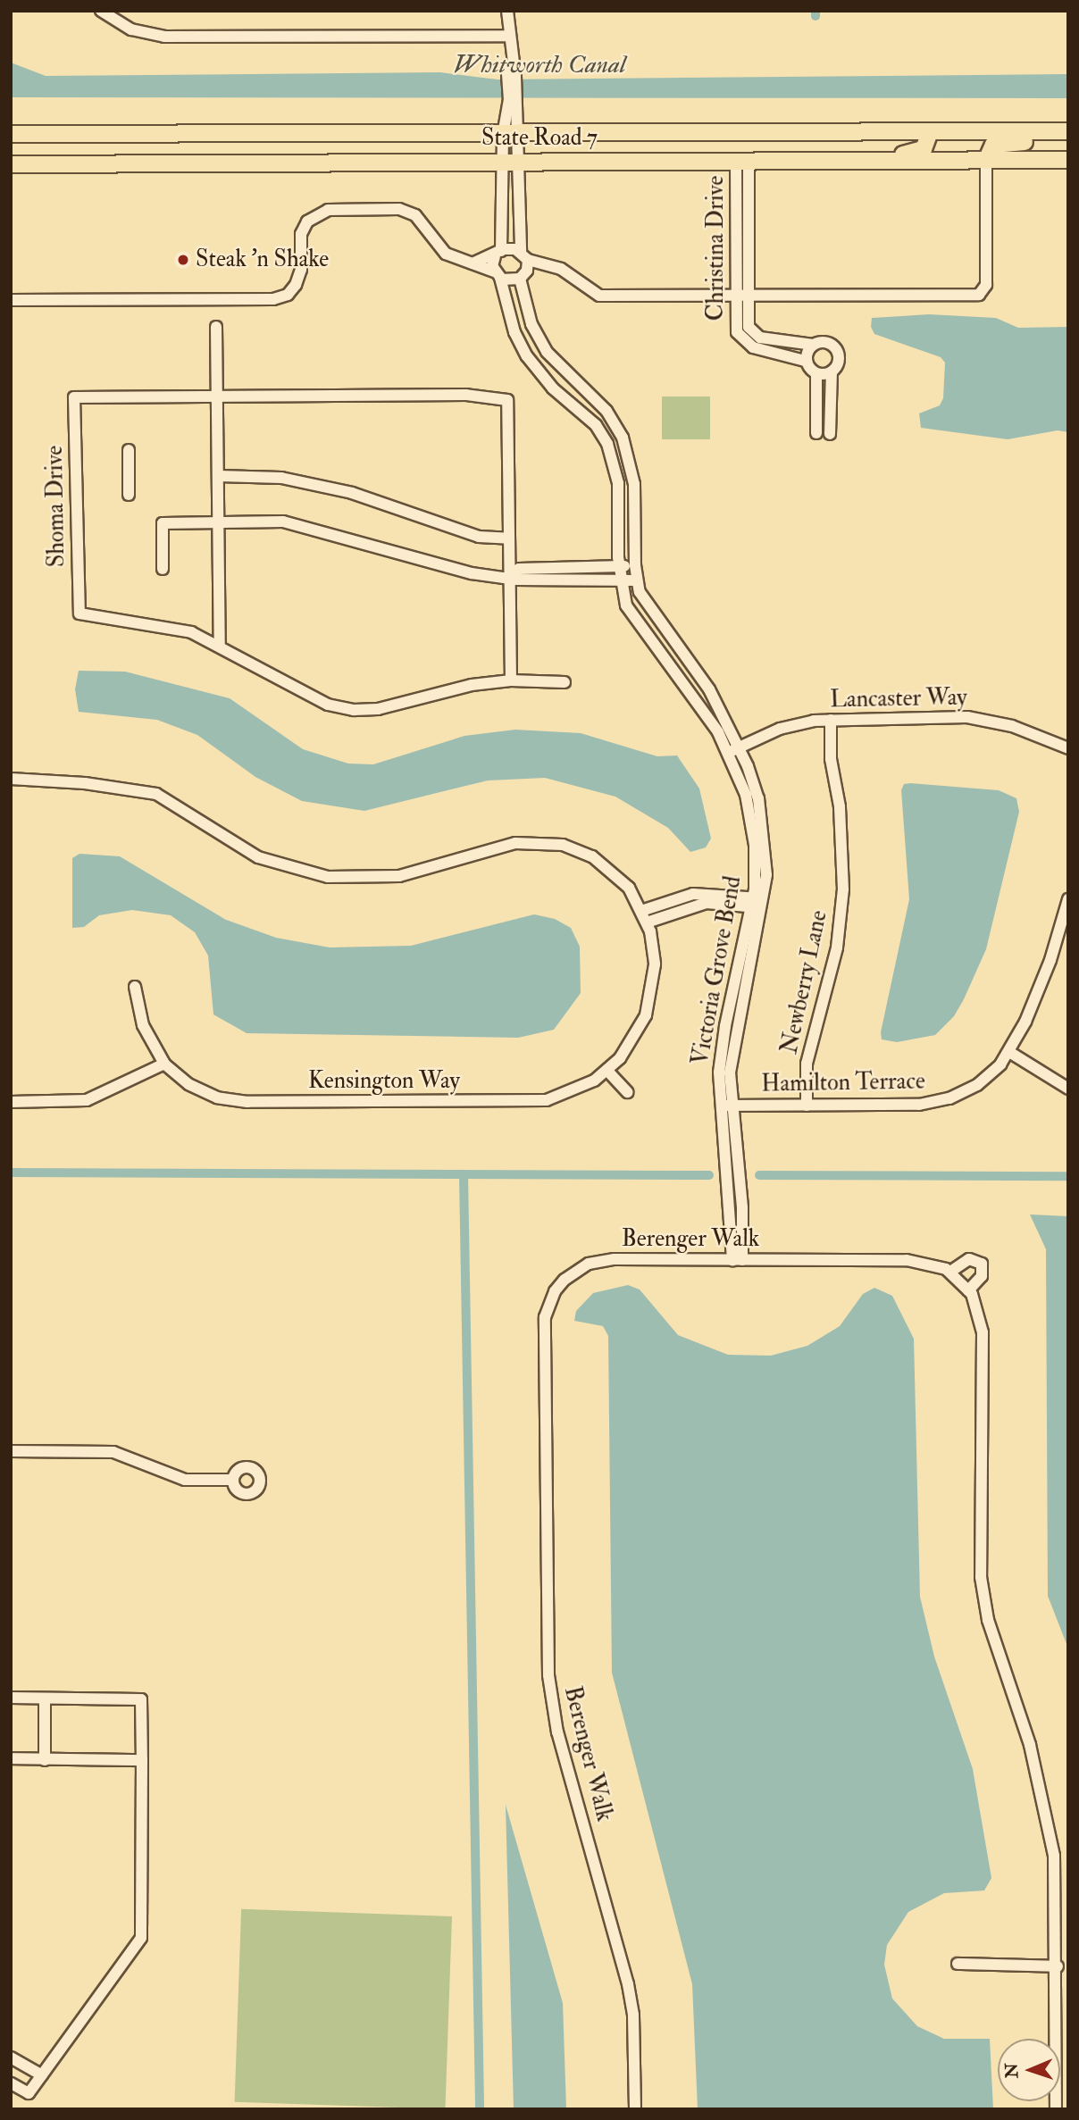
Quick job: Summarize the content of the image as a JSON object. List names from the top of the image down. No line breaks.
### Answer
{"streets":{"main road":["State Road 7"],"street":["Christina Drive","Shoma Drive","Lancaster Way","Victoria Grove Bend","Newberry Lane","Kensington Way","Hamilton Terrace","Berenger Walk"]},"crossings":[["State Road 7","Christina Drive"],["State Road 7","Victoria Grove Bend"],["Lancaster Way","Victoria Grove Bend"],["Lancaster Way","Newberry Lane"],["Victoria Grove Bend","Hamilton Terrace"],["Victoria Grove Bend","Berenger Walk"],["Newberry Lane","Hamilton Terrace"]],"water":["Whitworth Canal"],"places":["Steak 'n Shake"],"north":"left"}
